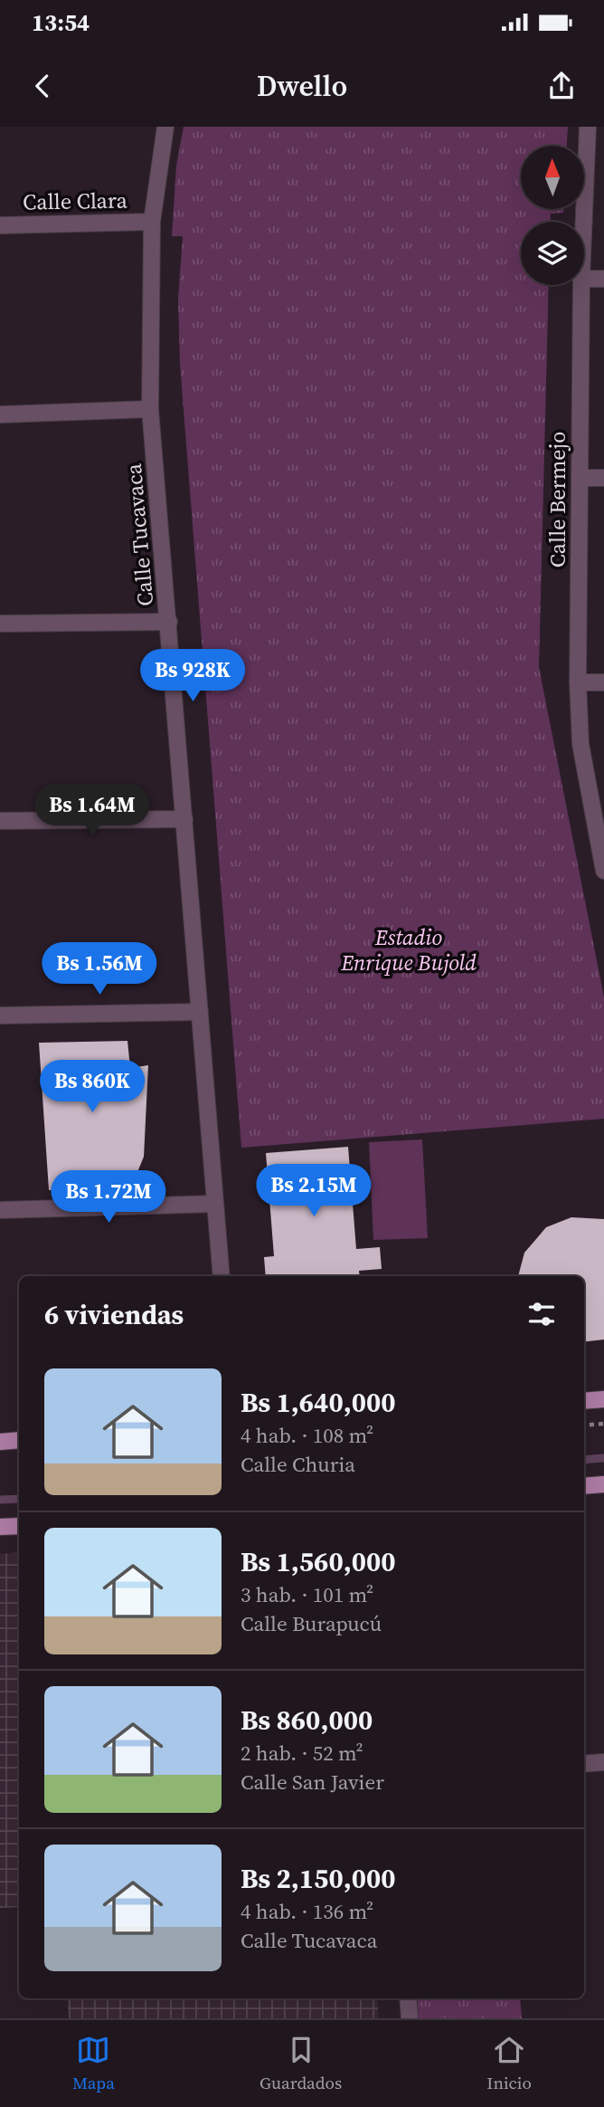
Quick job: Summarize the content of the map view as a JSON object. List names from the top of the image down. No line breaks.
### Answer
{"streets":{"street":["Calle Clara","Calle Bermejo","Calle Tucavaca"]},"crossings":[["Calle Clara","Calle Tucavaca"]],"parks":["Estadio Enrique Bujold"],"north":"top","page":{"status":"13:54","header":"Dwello","price":["Bs 928K","Bs 1.64M","Bs 1.56M","Bs 860K","Bs 2.15M","Bs 1.72M"],"heading":"6 viviendas","list":[{"name":"Bs 1,640,000","note":"4 hab. · 108 m² · Calle Churia"},{"name":"Bs 1,560,000","note":"3 hab. · 101 m² · Calle Burapucú"},{"name":"Bs 860,000","note":"2 hab. · 52 m² · Calle San Javier"},{"name":"Bs 2,150,000","note":"4 hab. · 136 m² · Calle Tucavaca"}],"tabs":["Mapa","Guardados","Inicio"]}}
